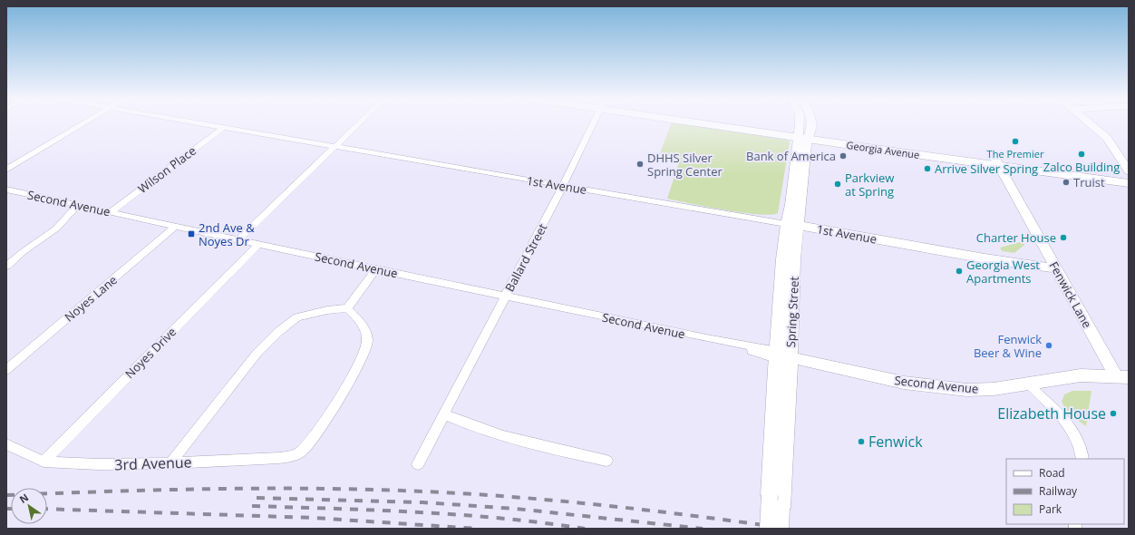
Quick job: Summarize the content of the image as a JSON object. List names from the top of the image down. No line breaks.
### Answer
{"streets":{"main road":["Georgia Avenue"],"street":["Wilson Place","1st Avenue","Second Avenue","Ballard Street","Fenwick Lane","Noyes Lane","Spring Street","Noyes Drive","3rd Avenue"]},"crossings":[["Georgia Avenue","Fenwick Lane"],["Georgia Avenue","Spring Street"],["Wilson Place","1st Avenue"],["Wilson Place","Second Avenue"],["1st Avenue","Ballard Street"],["1st Avenue","Fenwick Lane"],["1st Avenue","Spring Street"],["Second Avenue","Ballard Street"],["Second Avenue","Fenwick Lane"],["Second Avenue","Noyes Lane"],["Second Avenue","Spring Street"],["Second Avenue","Noyes Drive"],["Noyes Drive","3rd Avenue"]],"places":{"other":["The Premier","Zalco Building","Bank of America","DHHS Silver Spring Center","Arrive Silver Spring","Truist","Parkview at Spring","Charter House","Georgia West Apartments","Fenwick Beer & Wine","Elizabeth House","Fenwick"],"transit":["2nd Ave & Noyes Dr"]},"legend":["Road","Railway","Park"],"north":"top left"}
